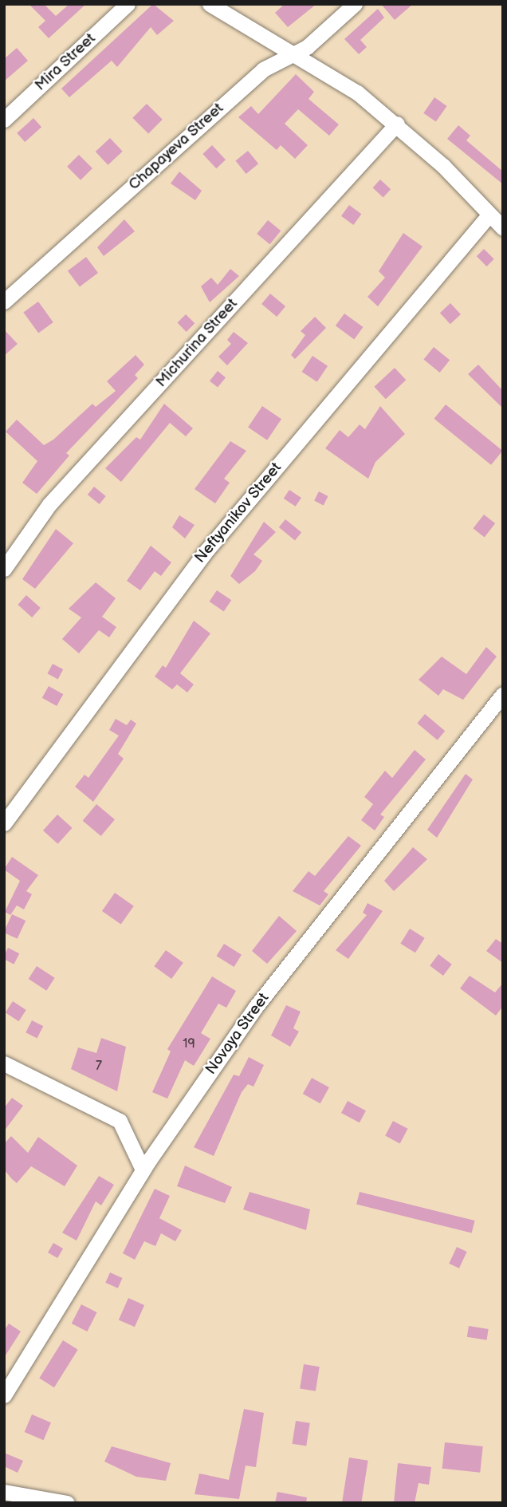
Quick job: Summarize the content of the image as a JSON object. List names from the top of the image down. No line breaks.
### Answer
{"streets":{"street":["Mira Street","Chapayeva Street","Michurina Street","Neftyanikov Street","Novaya Street"]},"house_numbers":["19","7"]}
